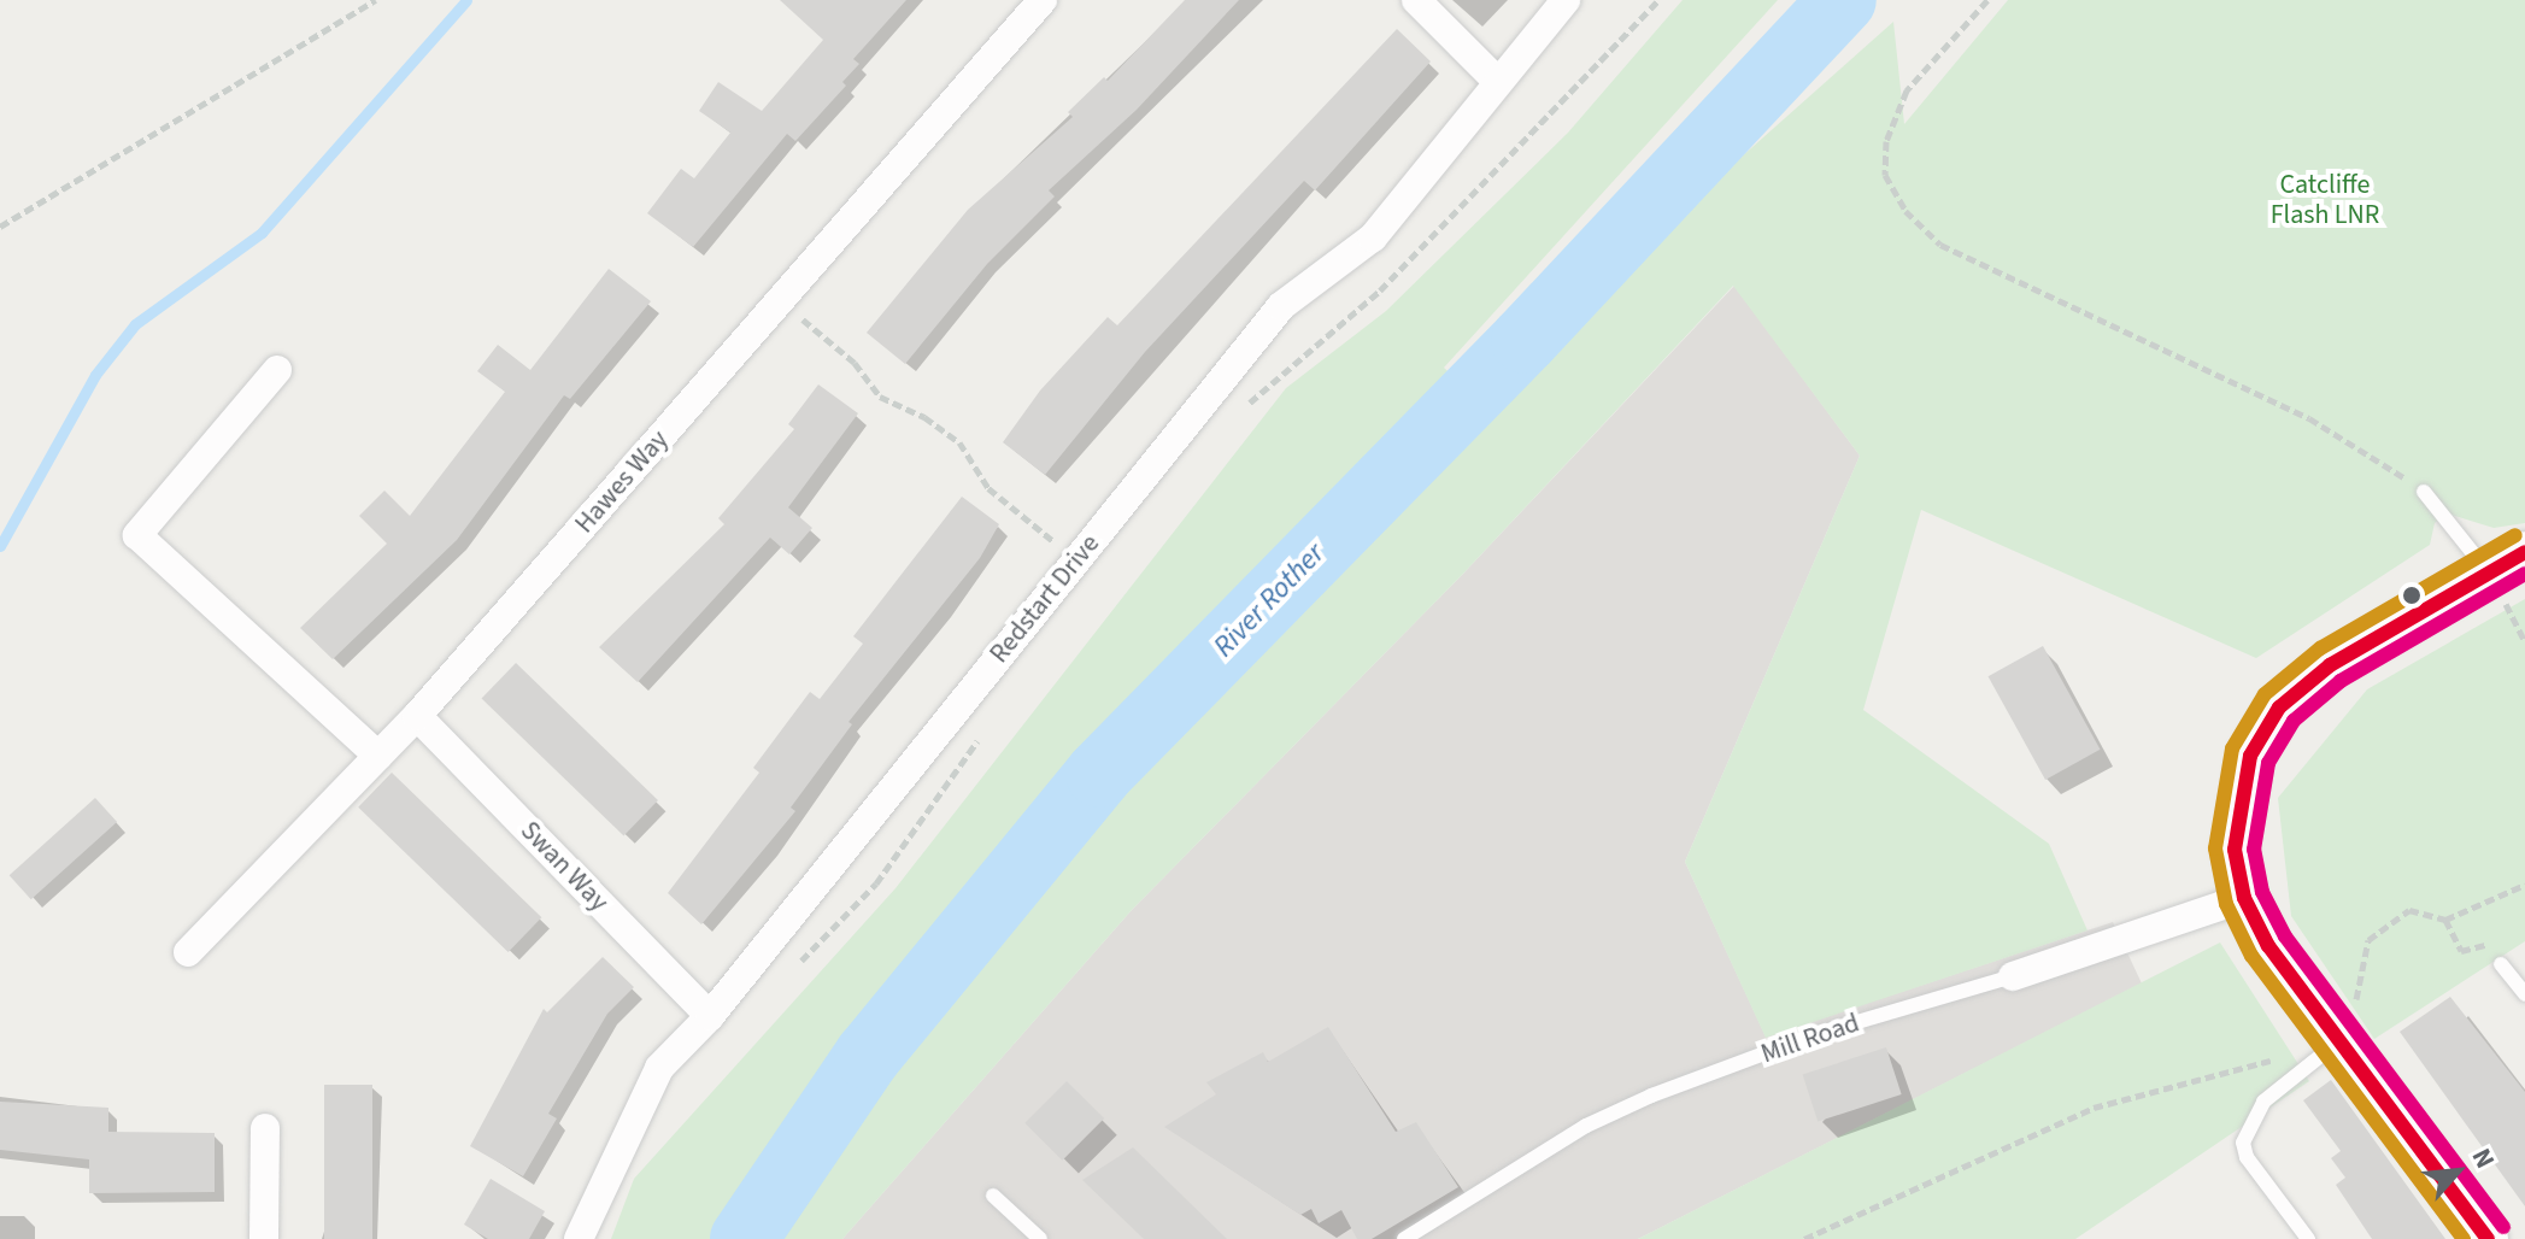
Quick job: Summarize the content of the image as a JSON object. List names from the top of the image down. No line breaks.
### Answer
{"streets":{"street":["Hawes Way","Redstart Drive","Swan Way","Mill Road"]},"crossings":[["Hawes Way","Swan Way"],["Redstart Drive","Swan Way"]],"water":["River Rother"],"parks":["Catcliffe Flash LNR"],"north":"top right"}
